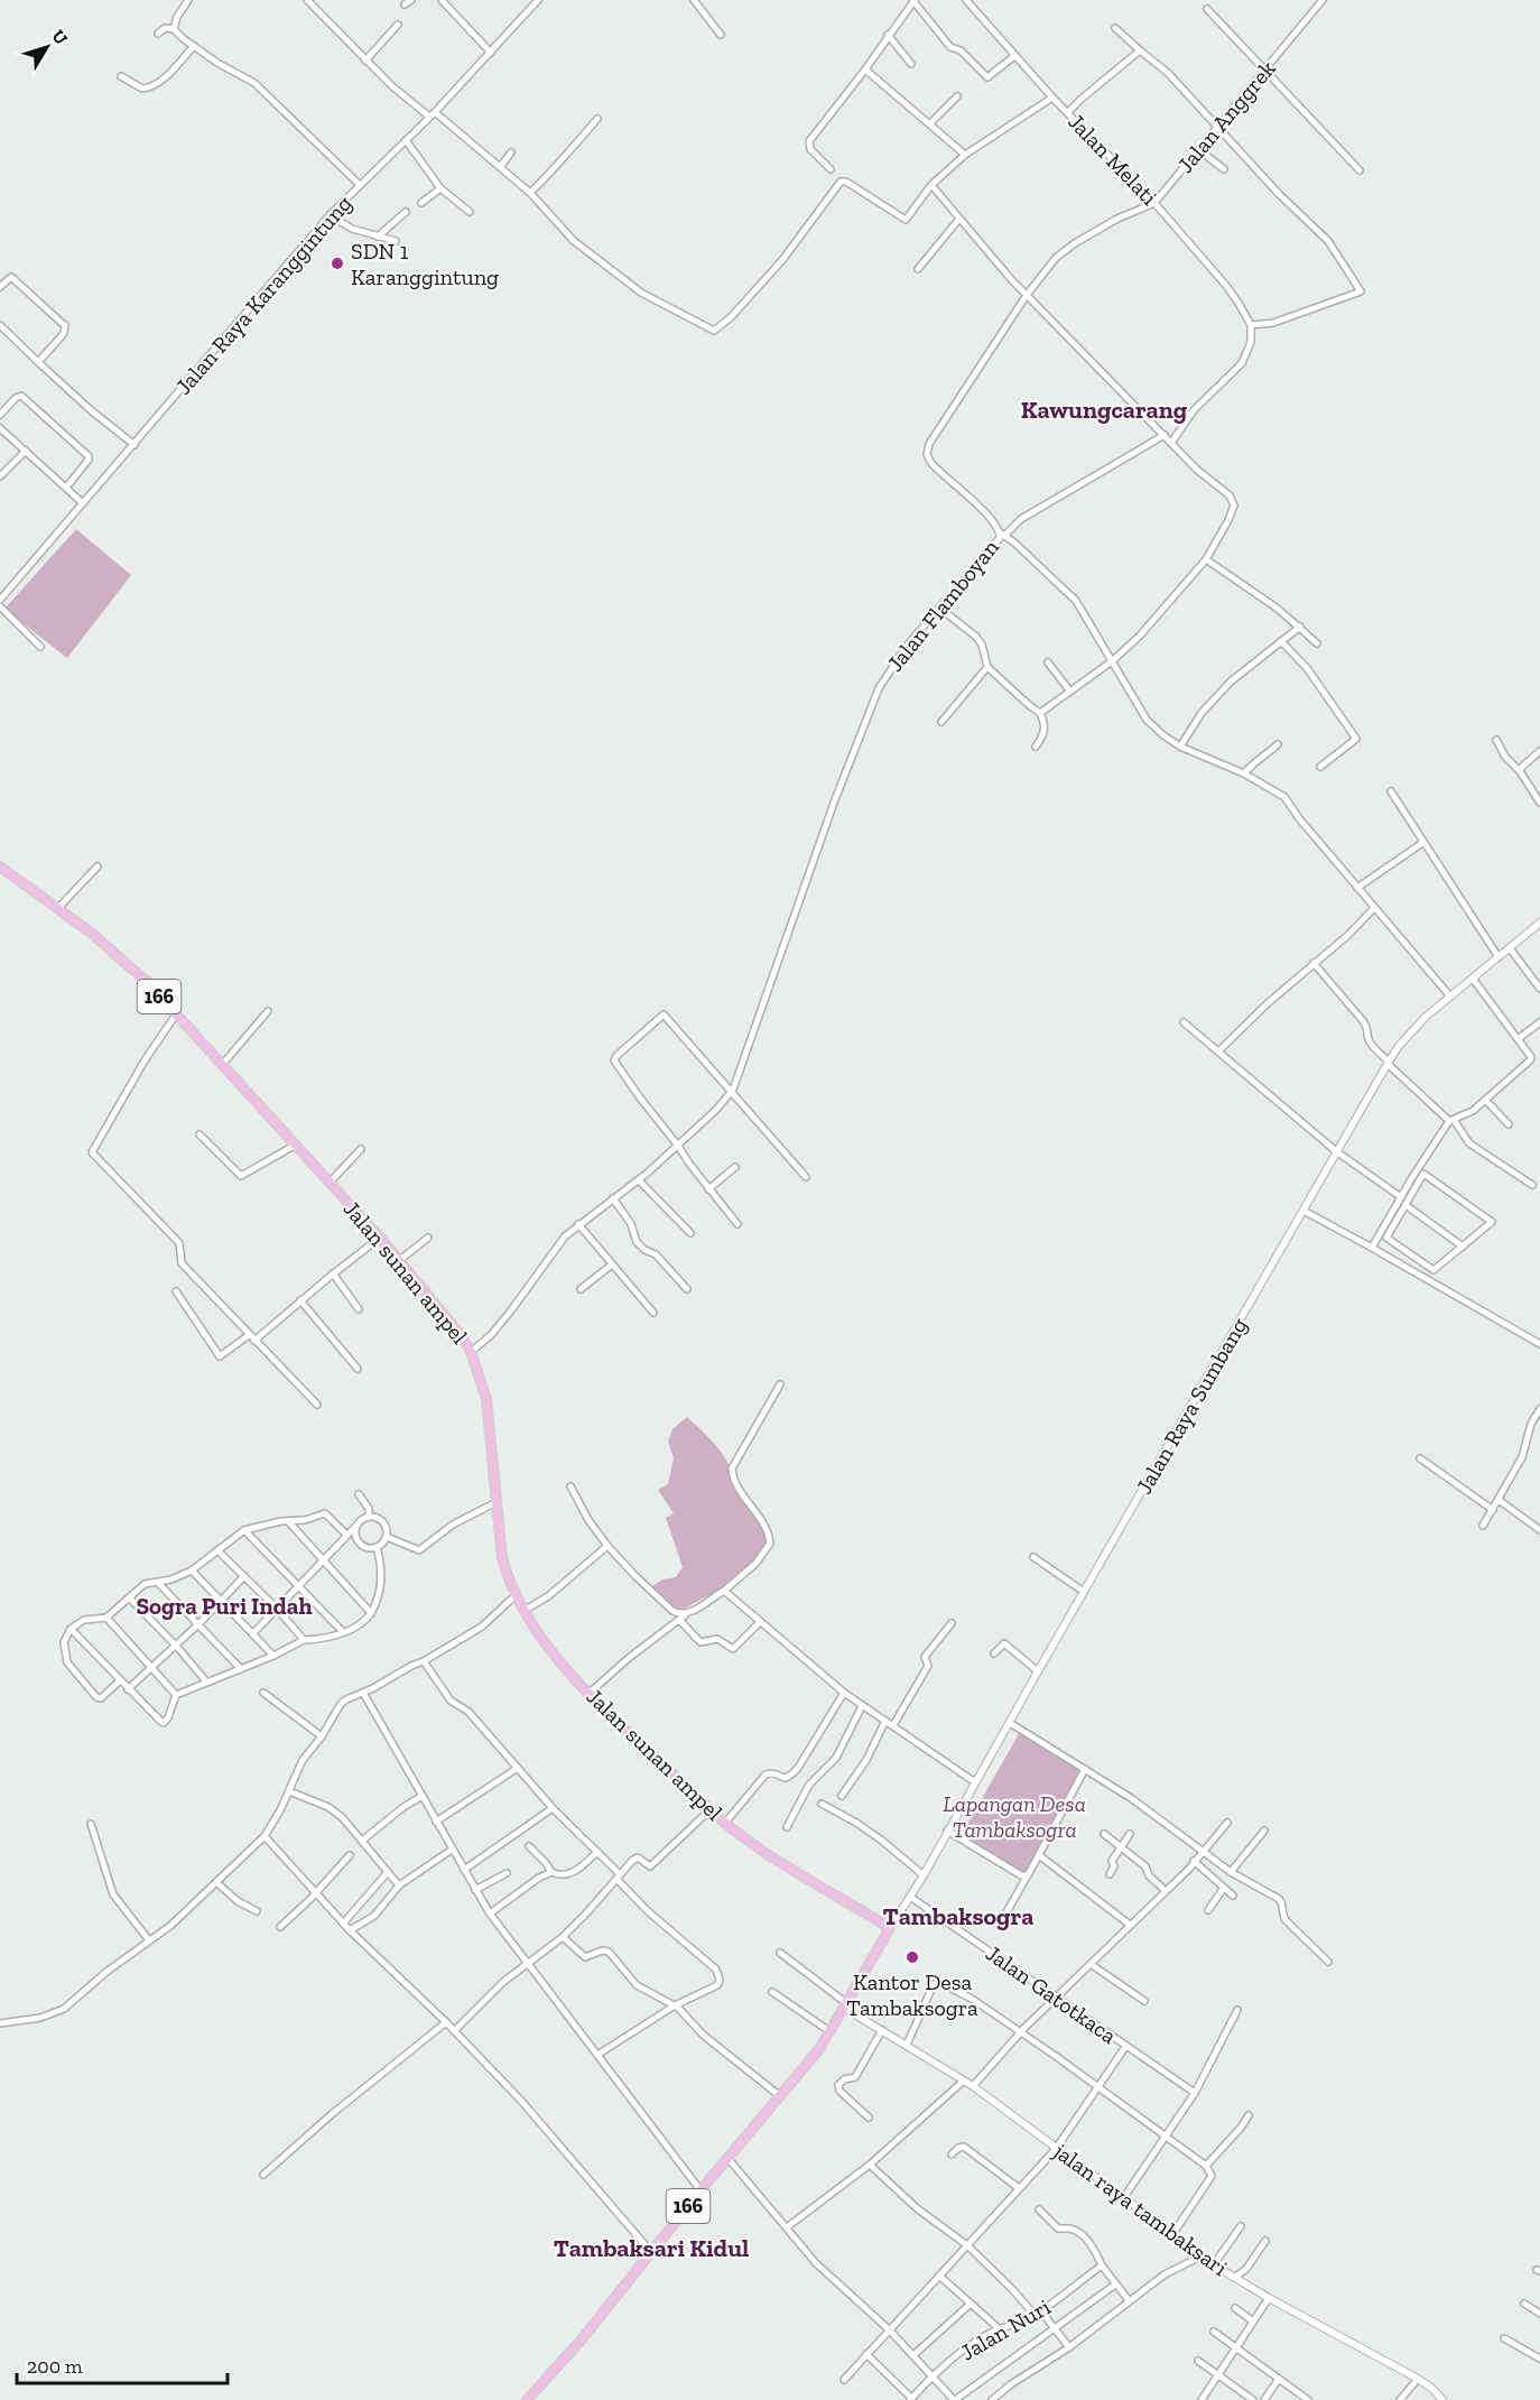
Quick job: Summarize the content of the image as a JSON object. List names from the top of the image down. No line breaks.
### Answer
{"streets":{"main road":["166","Jalan sunan ampel"],"street":["Jalan Anggrek","Jalan Melati","Jalan Raya Karanggintung","Jalan Flamboyan","Jalan Raya Sumbang","Jalan Gatotkaca","jalan raya tambaksari","Jalan Nuri"]},"crossings":[["Jalan Anggrek","Jalan Melati"],["Jalan Anggrek","Jalan Flamboyan"],["166","Jalan sunan ampel"],["166","Jalan Raya Sumbang"],["166","jalan raya tambaksari"],["Jalan sunan ampel","Jalan Raya Sumbang"],["Jalan Raya Sumbang","Jalan Gatotkaca"]],"districts":["Kawungcarang","Sogra Puri Indah","Tambaksogra","Tambaksari Kidul"],"parks":["Lapangan Desa Tambaksogra"],"places":["SDN 1 Karanggintung","Kantor Desa Tambaksogra"],"scale_bar":"200 m","north":"top right"}
